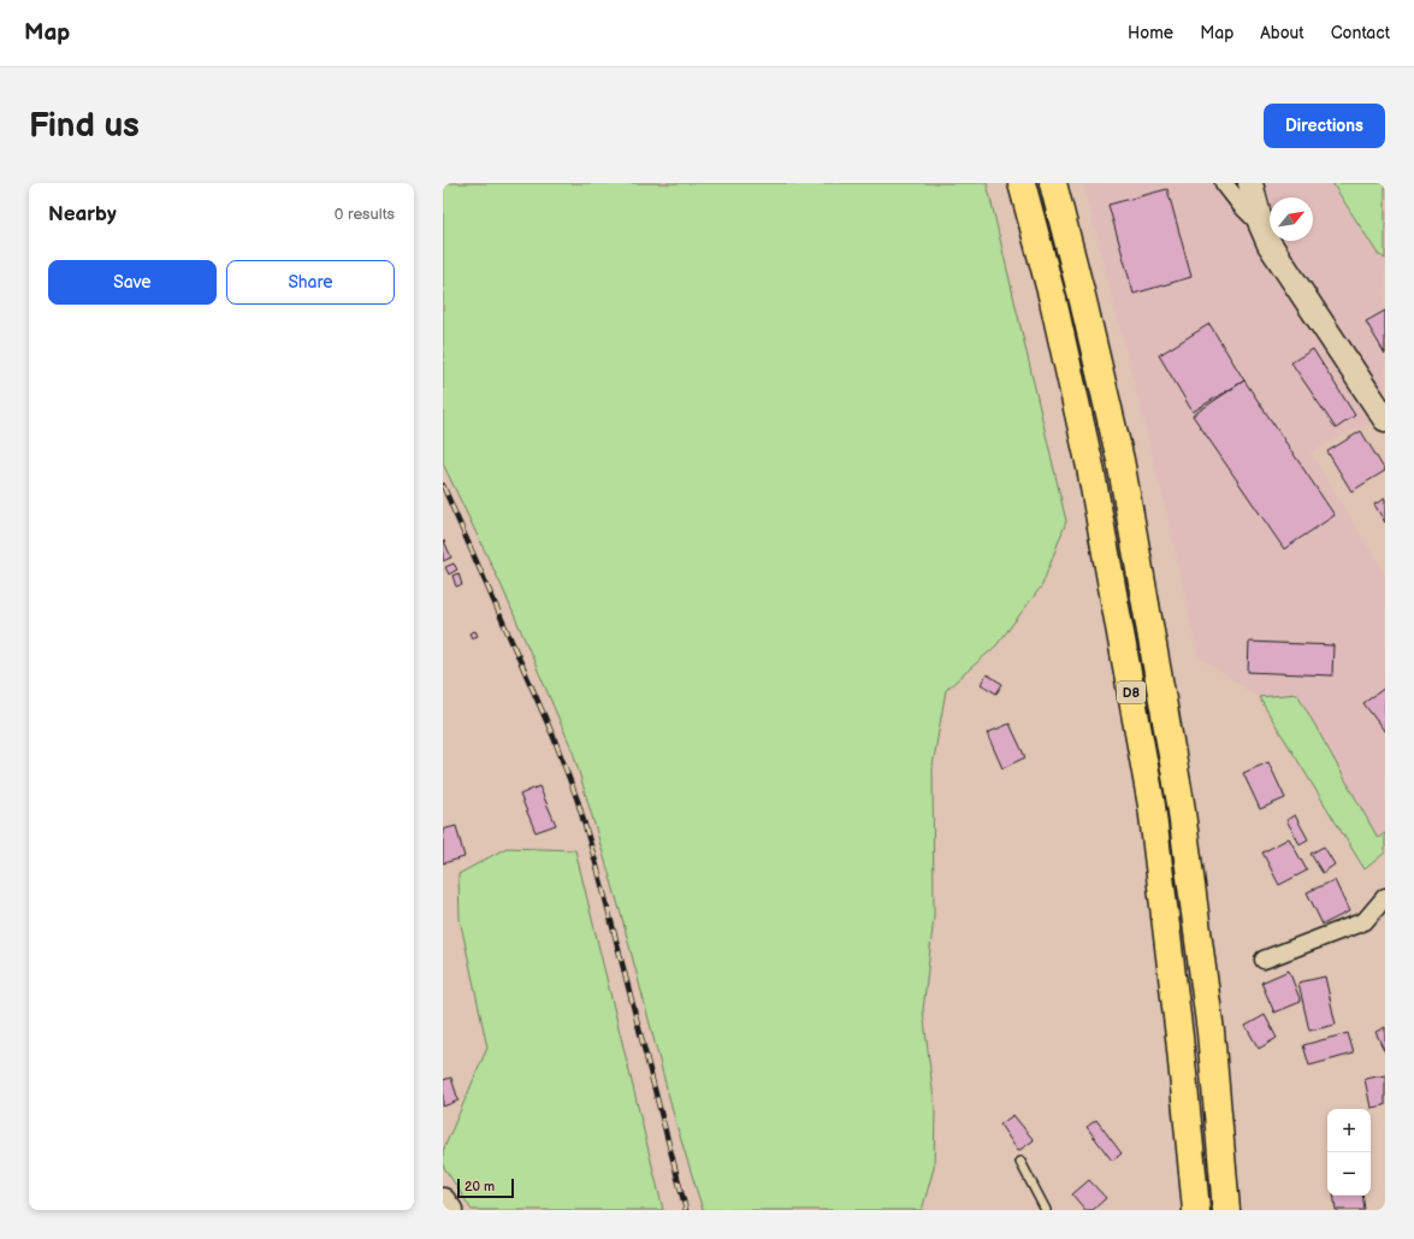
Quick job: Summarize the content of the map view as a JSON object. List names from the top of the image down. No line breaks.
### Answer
{"streets":{"highway":["D8"]},"scale_bar":"20 m","north":"top right","page":{"header":"Map","nav":["Home","Map","About","Contact"],"buttons":["Directions",["Save","Share"]],"title":"Find us","heading":["Nearby","0 results"],"map_buttons":["+","−"],"scale":"20 m"}}
